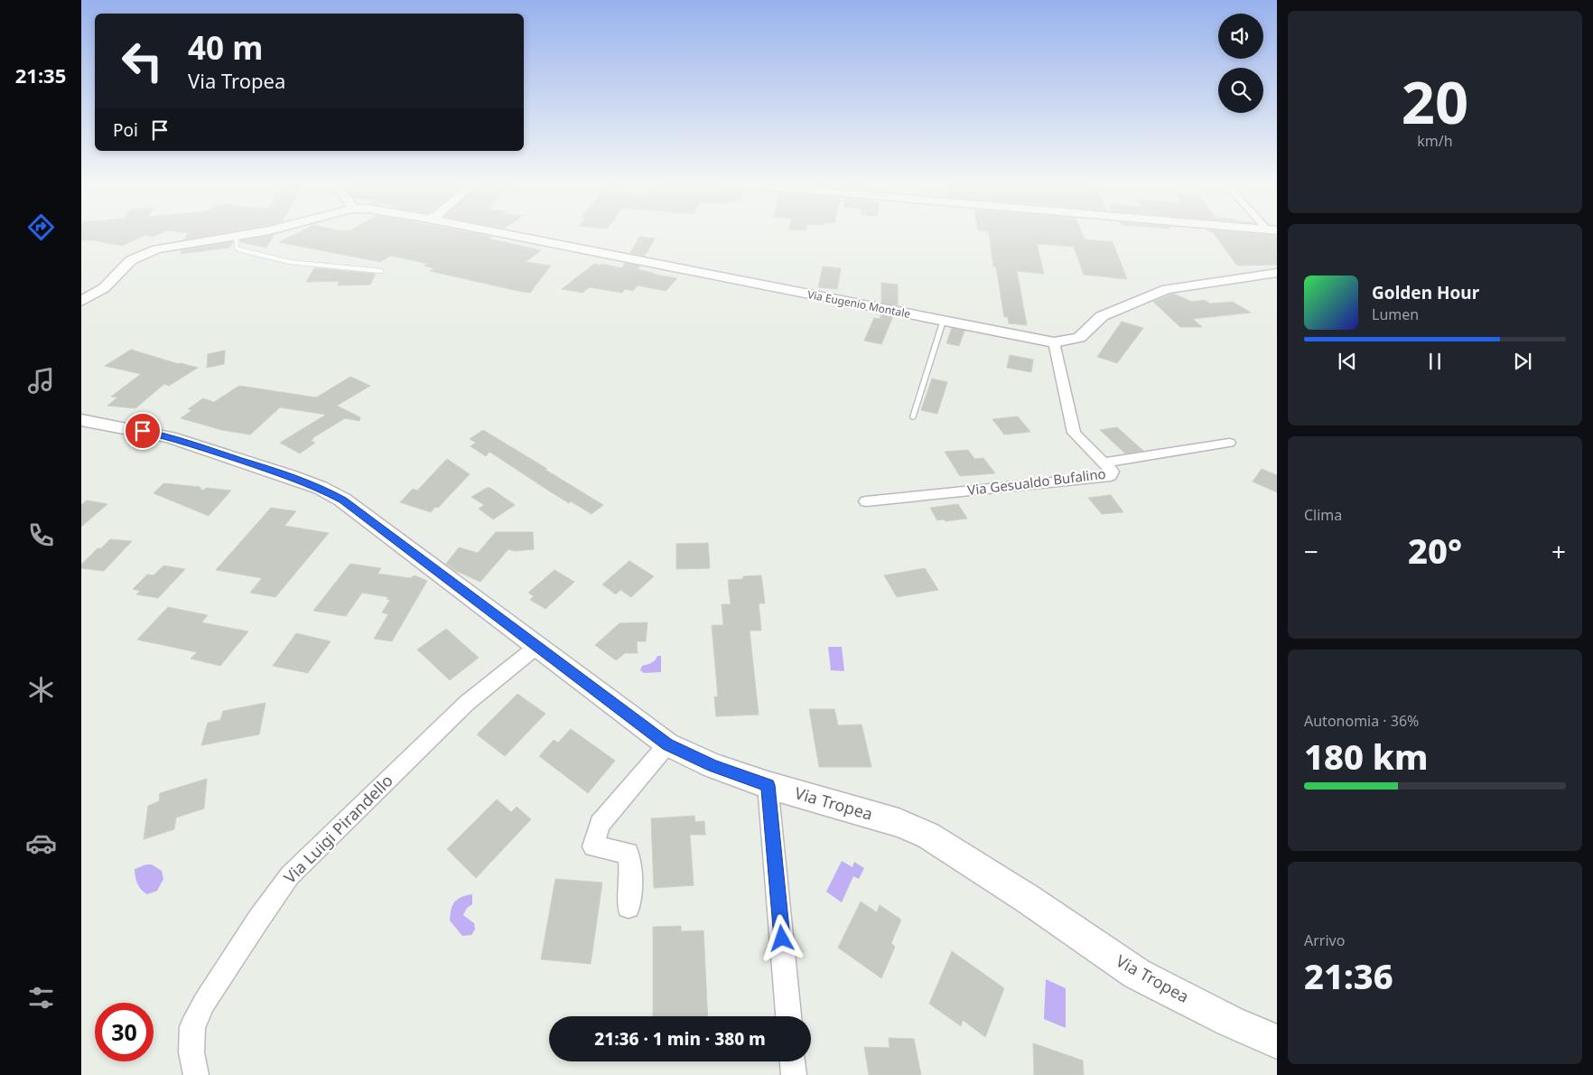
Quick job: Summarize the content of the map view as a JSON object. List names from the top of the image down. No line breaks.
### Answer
{"streets":{"street":["Via Eugenio Montale","Via Gesualdo Bufalino","Via Tropea","Via Luigi Pirandello"]},"crossings":[["Via Eugenio Montale","Via Gesualdo Bufalino"],["Via Tropea","Via Luigi Pirandello"]],"page":{"tabs":"21:35","tile":[["20","km/h"],"Clima",["Autonomia · 36%","180 km"],["Arrivo","21:36"]],"turn":["40 m","Via Tropea"],"then":"Poi","song":["Golden Hour","Lumen"],"heat":["−","20°","+"],"limit":"30","trip":"21:36 · 1 min · 380 m"}}
